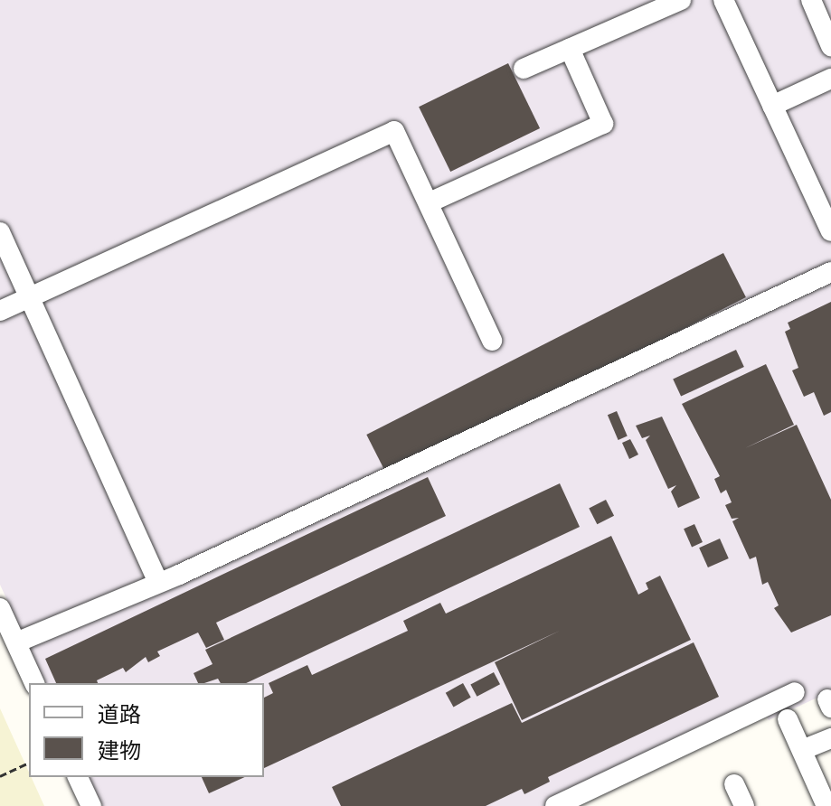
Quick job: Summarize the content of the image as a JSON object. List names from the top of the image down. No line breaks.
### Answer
{"legend":["道路","建物"]}
